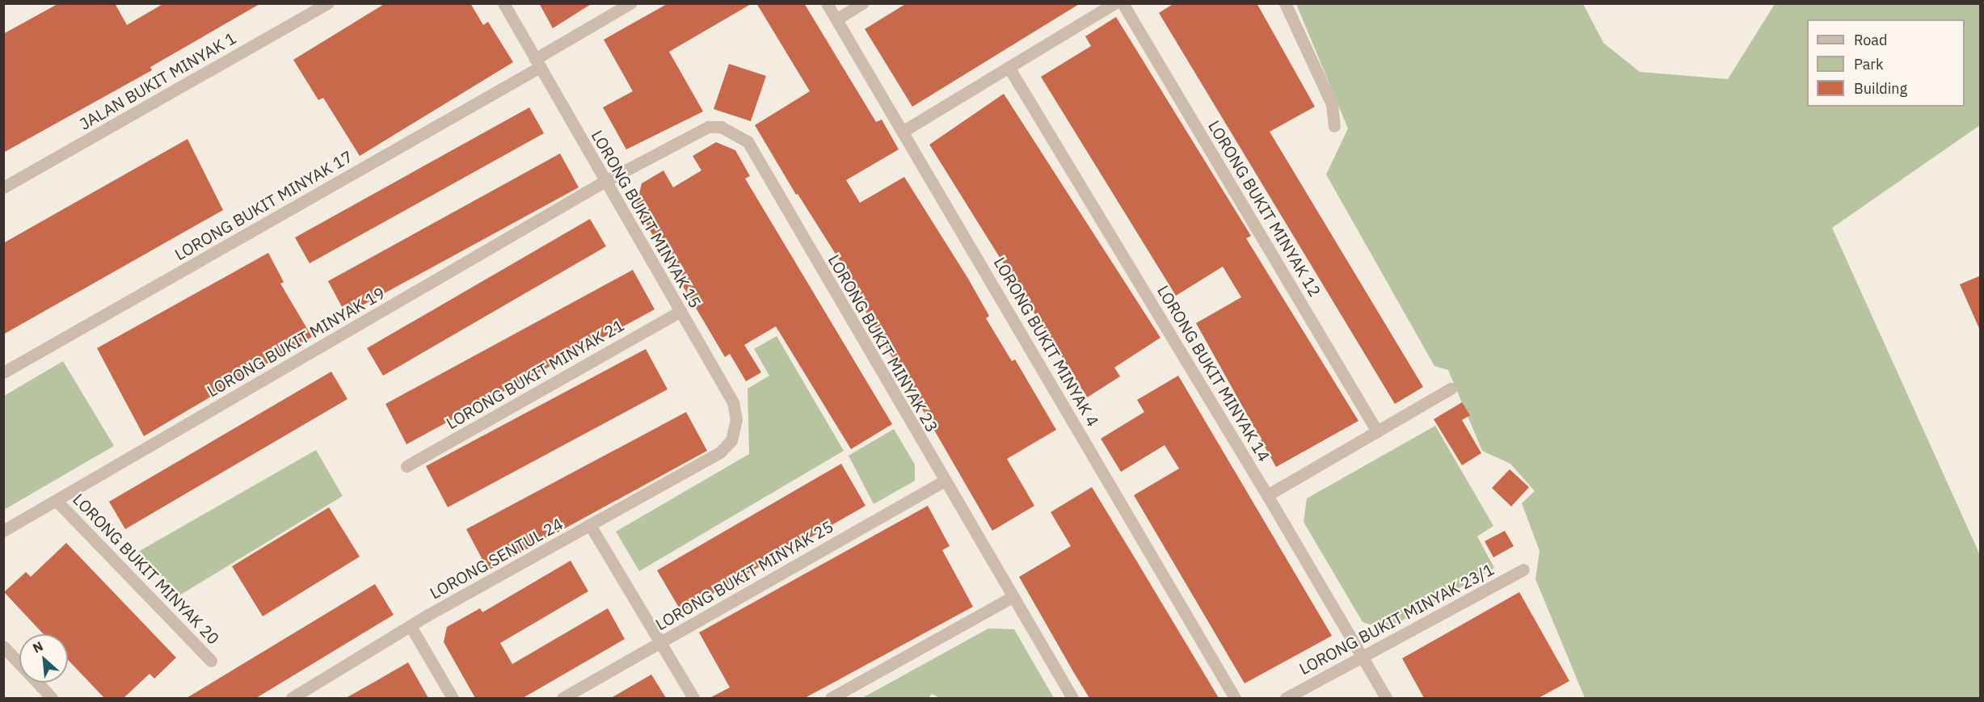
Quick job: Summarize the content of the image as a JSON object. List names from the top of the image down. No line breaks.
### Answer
{"streets":{"street":["JALAN BUKIT MINYAK 1","LORONG BUKIT MINYAK 17","LORONG BUKIT MINYAK 12","LORONG BUKIT MINYAK 15","LORONG BUKIT MINYAK 19","LORONG BUKIT MINYAK 4","LORONG BUKIT MINYAK 23","LORONG BUKIT MINYAK 14","LORONG BUKIT MINYAK 21","LORONG SENTUL 24","LORONG BUKIT MINYAK 20","LORONG BUKIT MINYAK 25","LORONG BUKIT MINYAK 23/1"]},"crossings":[["LORONG BUKIT MINYAK 17","LORONG BUKIT MINYAK 15"],["LORONG BUKIT MINYAK 15","LORONG BUKIT MINYAK 19"],["LORONG BUKIT MINYAK 15","LORONG BUKIT MINYAK 23"],["LORONG BUKIT MINYAK 15","LORONG BUKIT MINYAK 21"],["LORONG BUKIT MINYAK 15","LORONG SENTUL 24"],["LORONG BUKIT MINYAK 19","LORONG BUKIT MINYAK 23"],["LORONG BUKIT MINYAK 19","LORONG BUKIT MINYAK 20"],["LORONG BUKIT MINYAK 23","LORONG BUKIT MINYAK 25"],["LORONG BUKIT MINYAK 14","LORONG BUKIT MINYAK 23/1"]],"legend":["Road","Park","Building"],"north":"top left"}
